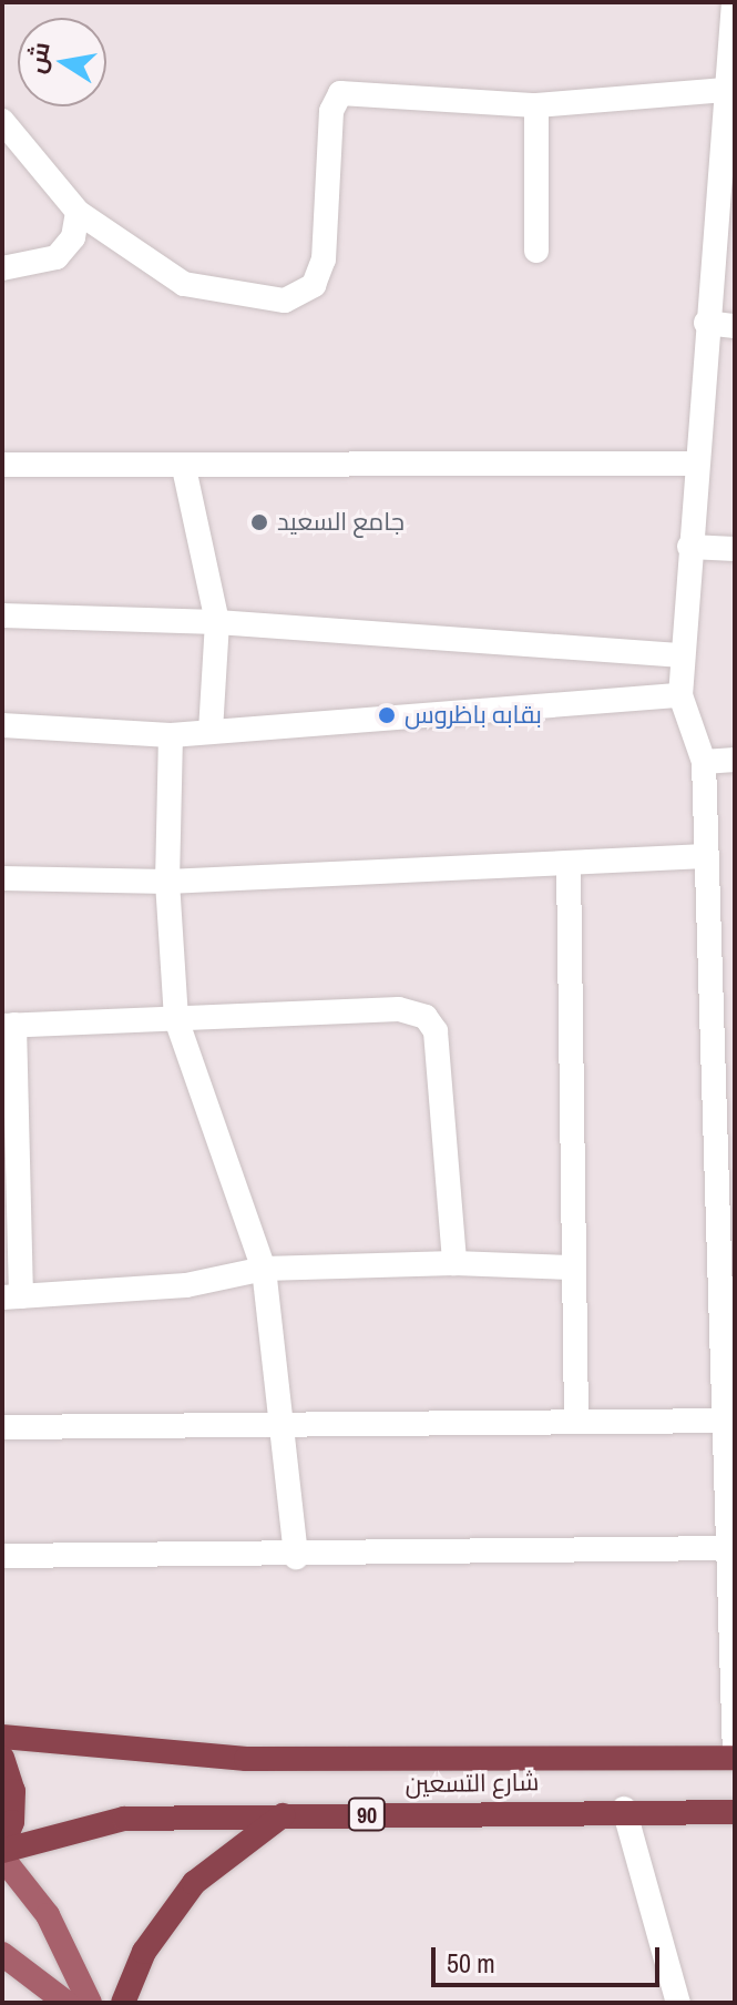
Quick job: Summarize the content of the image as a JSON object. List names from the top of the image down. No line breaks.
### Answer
{"streets":{"highway":["شارع التسعين","90"]},"places":["جامع السعيد","بقابه باظروس"],"scale_bar":"50 m","north":"left"}
